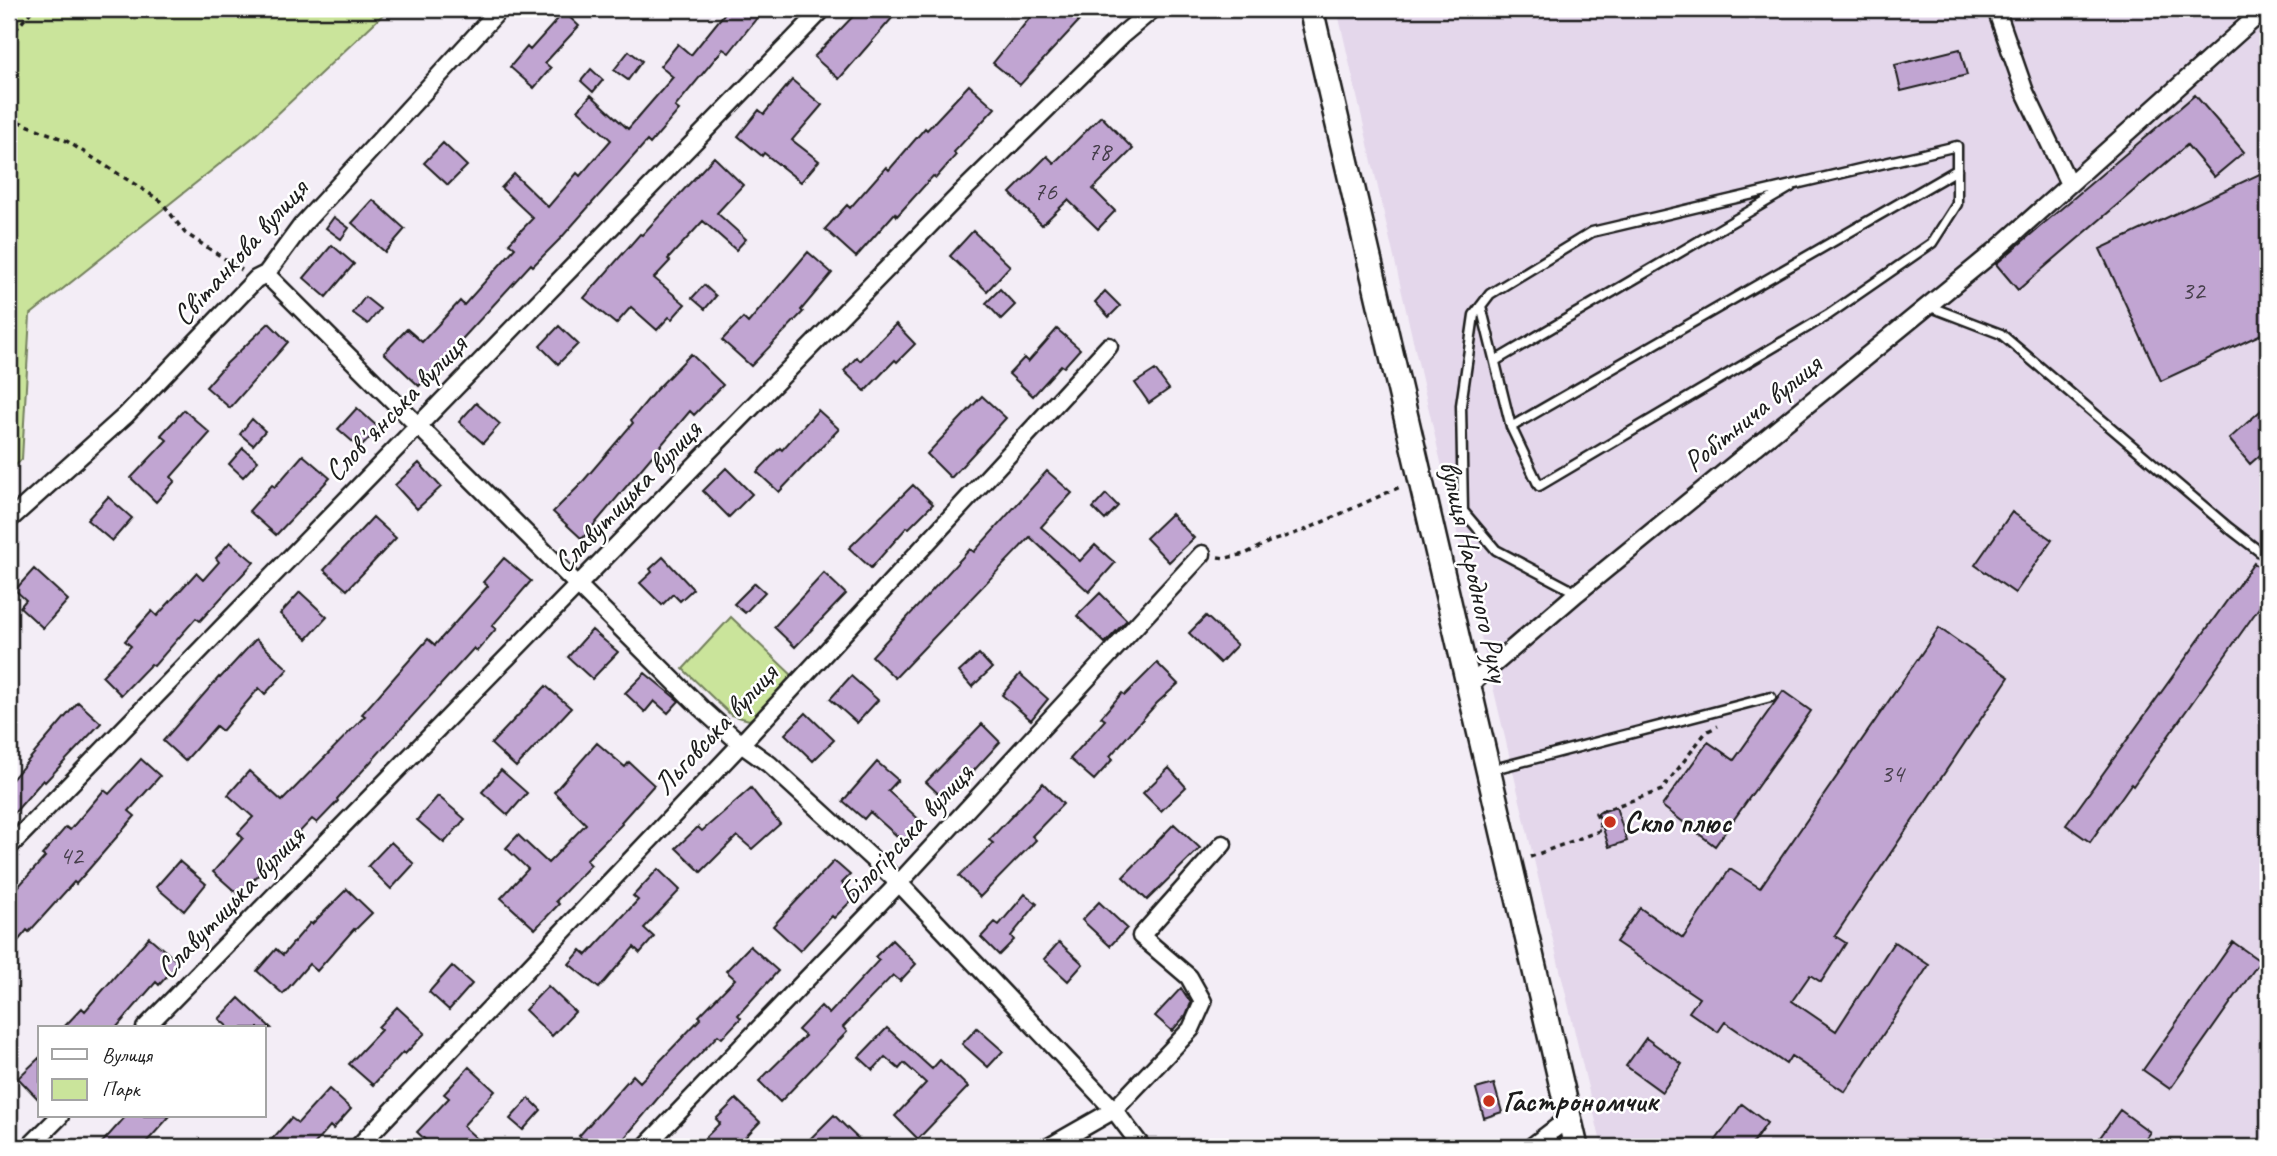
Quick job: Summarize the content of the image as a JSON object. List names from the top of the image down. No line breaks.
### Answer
{"streets":{"main road":["вулиця Народного Руху"],"street":["Світанкова вулиця","Словʼянська вулиця","Робітнича вулиця","Славутицька вулиця","Льговська вулиця","Білогірська вулиця"]},"crossings":[["Робітнича вулиця","вулиця Народного Руху"]],"places":["Скло плюс","Гастрономчик"],"house_numbers":["78","76","32","34","42"],"legend":["Вулиця","Парк"]}
